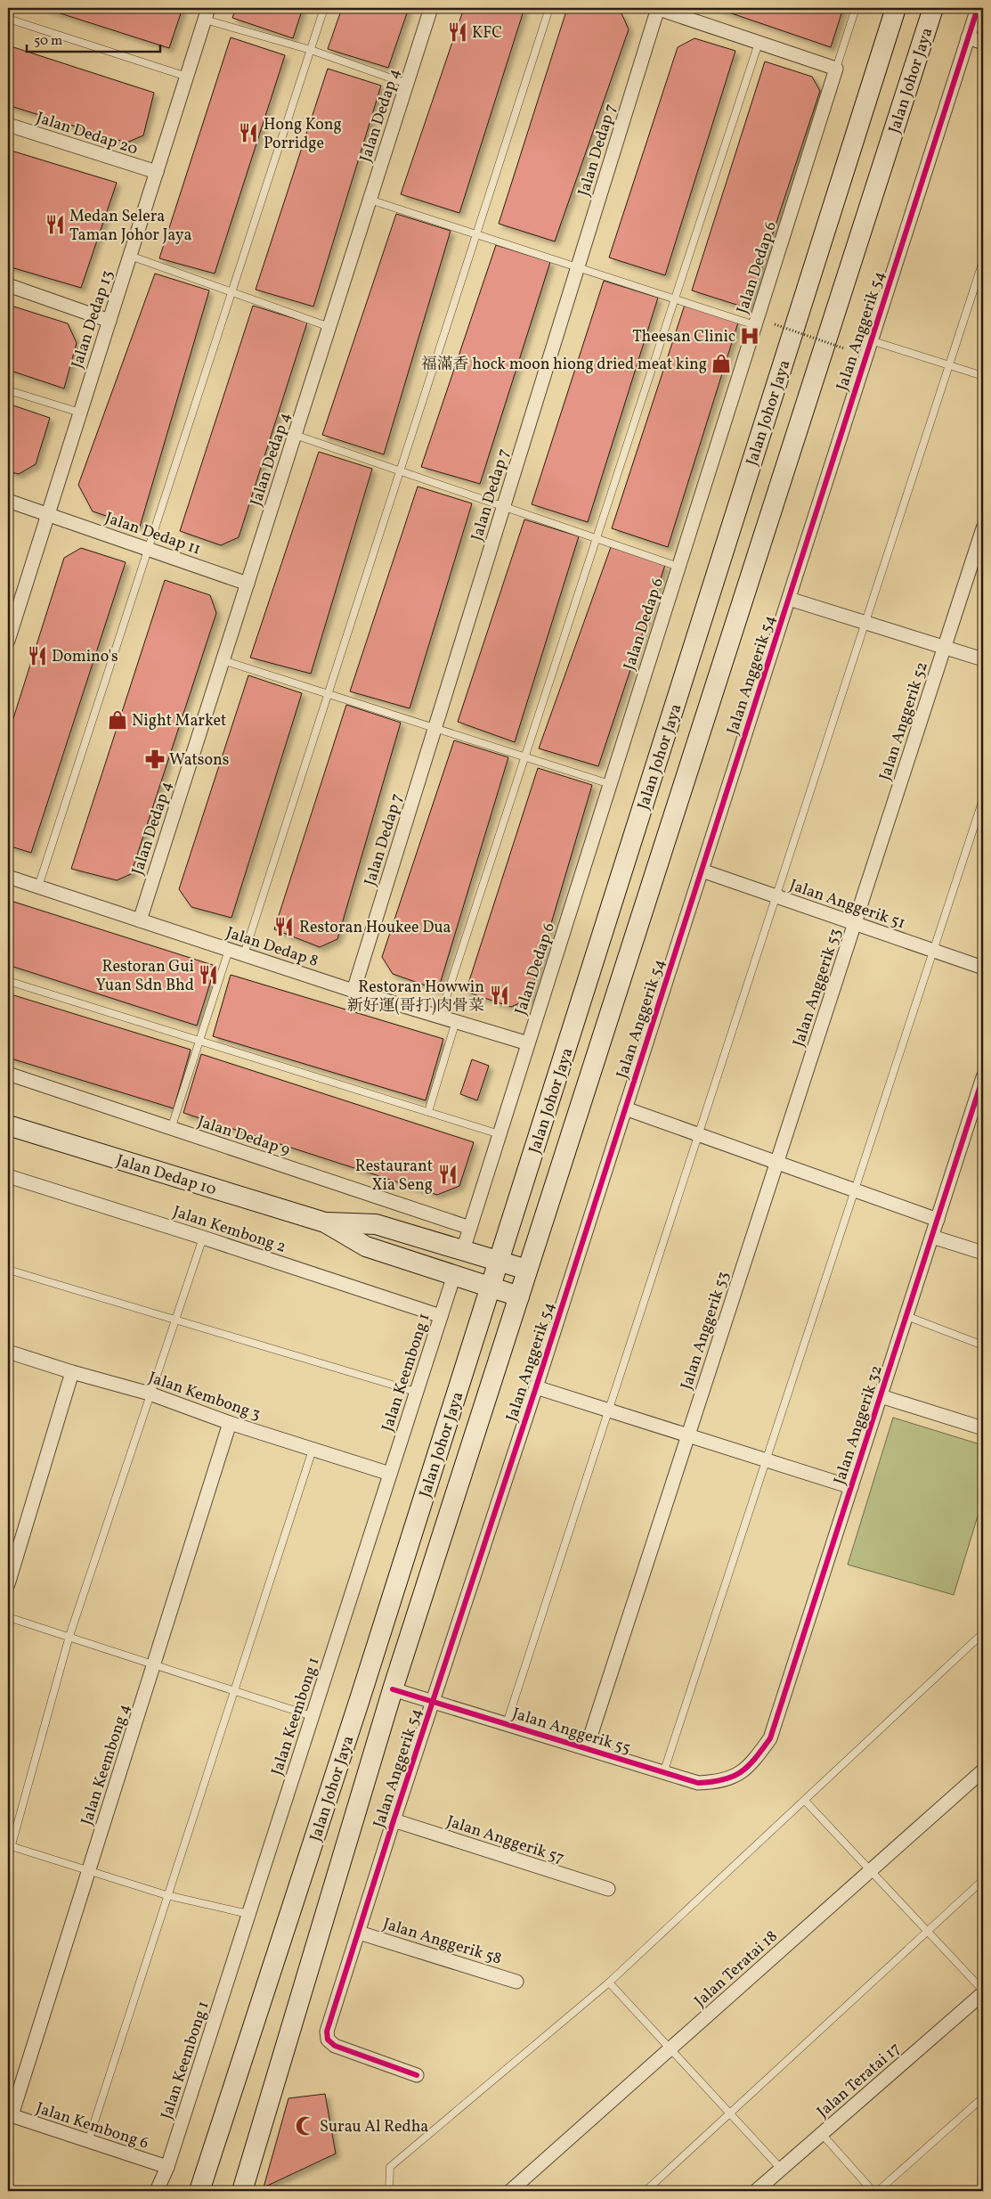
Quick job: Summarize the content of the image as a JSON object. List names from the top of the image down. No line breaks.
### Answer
{"streets":{"main road":["Jalan Johor Jaya","Jalan Dedap 10"],"street":["Jalan Dedap 4","Jalan Dedap 20","Jalan Dedap 7","Jalan Dedap 6","Jalan Dedap 13","Jalan Anggerik 54","Jalan Dedap 11","Jalan Anggerik 52","Jalan Anggerik 51","Jalan Dedap 8","Jalan Anggerik 53","Jalan Dedap 9","Jalan Kembong 2","Jalan Keembong 1","Jalan Kembong 3","Jalan Anggerik 32","Jalan Anggerik 55","Jalan Keembong 4","Jalan Anggerik 57","Jalan Anggerik 58","Jalan Teratai 18","Jalan Teratai 17","Jalan Kembong 6"]},"crossings":[["Jalan Johor Jaya","Jalan Dedap 10"],["Jalan Johor Jaya","Jalan Anggerik 55"],["Jalan Dedap 4","Jalan Dedap 11"],["Jalan Dedap 4","Jalan Dedap 8"],["Jalan Dedap 20","Jalan Dedap 13"],["Jalan Dedap 7","Jalan Dedap 8"],["Jalan Dedap 6","Jalan Dedap 8"],["Jalan Dedap 6","Jalan Dedap 9"],["Jalan Dedap 6","Jalan Dedap 10"],["Jalan Dedap 13","Jalan Dedap 11"],["Jalan Anggerik 54","Jalan Anggerik 51"],["Jalan Anggerik 54","Jalan Anggerik 55"],["Jalan Anggerik 54","Jalan Anggerik 57"],["Jalan Anggerik 54","Jalan Anggerik 58"],["Jalan Anggerik 52","Jalan Anggerik 51"],["Jalan Anggerik 52","Jalan Anggerik 53"],["Jalan Anggerik 51","Jalan Anggerik 53"],["Jalan Anggerik 53","Jalan Anggerik 55"],["Jalan Dedap 10","Jalan Keembong 1"],["Jalan Kembong 2","Jalan Keembong 1"],["Jalan Keembong 1","Jalan Kembong 3"],["Jalan Keembong 1","Jalan Kembong 6"],["Jalan Kembong 3","Jalan Keembong 4"],["Jalan Anggerik 32","Jalan Anggerik 55"],["Jalan Keembong 4","Jalan Kembong 6"]],"places":{"restaurant":["KFC","Hong Kong Porridge","Medan Selera Taman Johor Jaya","Domino's","Restoran Houkee Dua","Restoran Gui Yuan Sdn Bhd","Restoran Howwin 新好運(哥打)肉骨菜","Restaurant Xia Seng"],"hospital":["Theesan Clinic"],"shop":["福滿香 hock moon hiong dried meat king","Night Market"],"pharmacy":["Watsons"],"mosque":["Surau Al Redha"]},"scale_bar":"50 m"}
